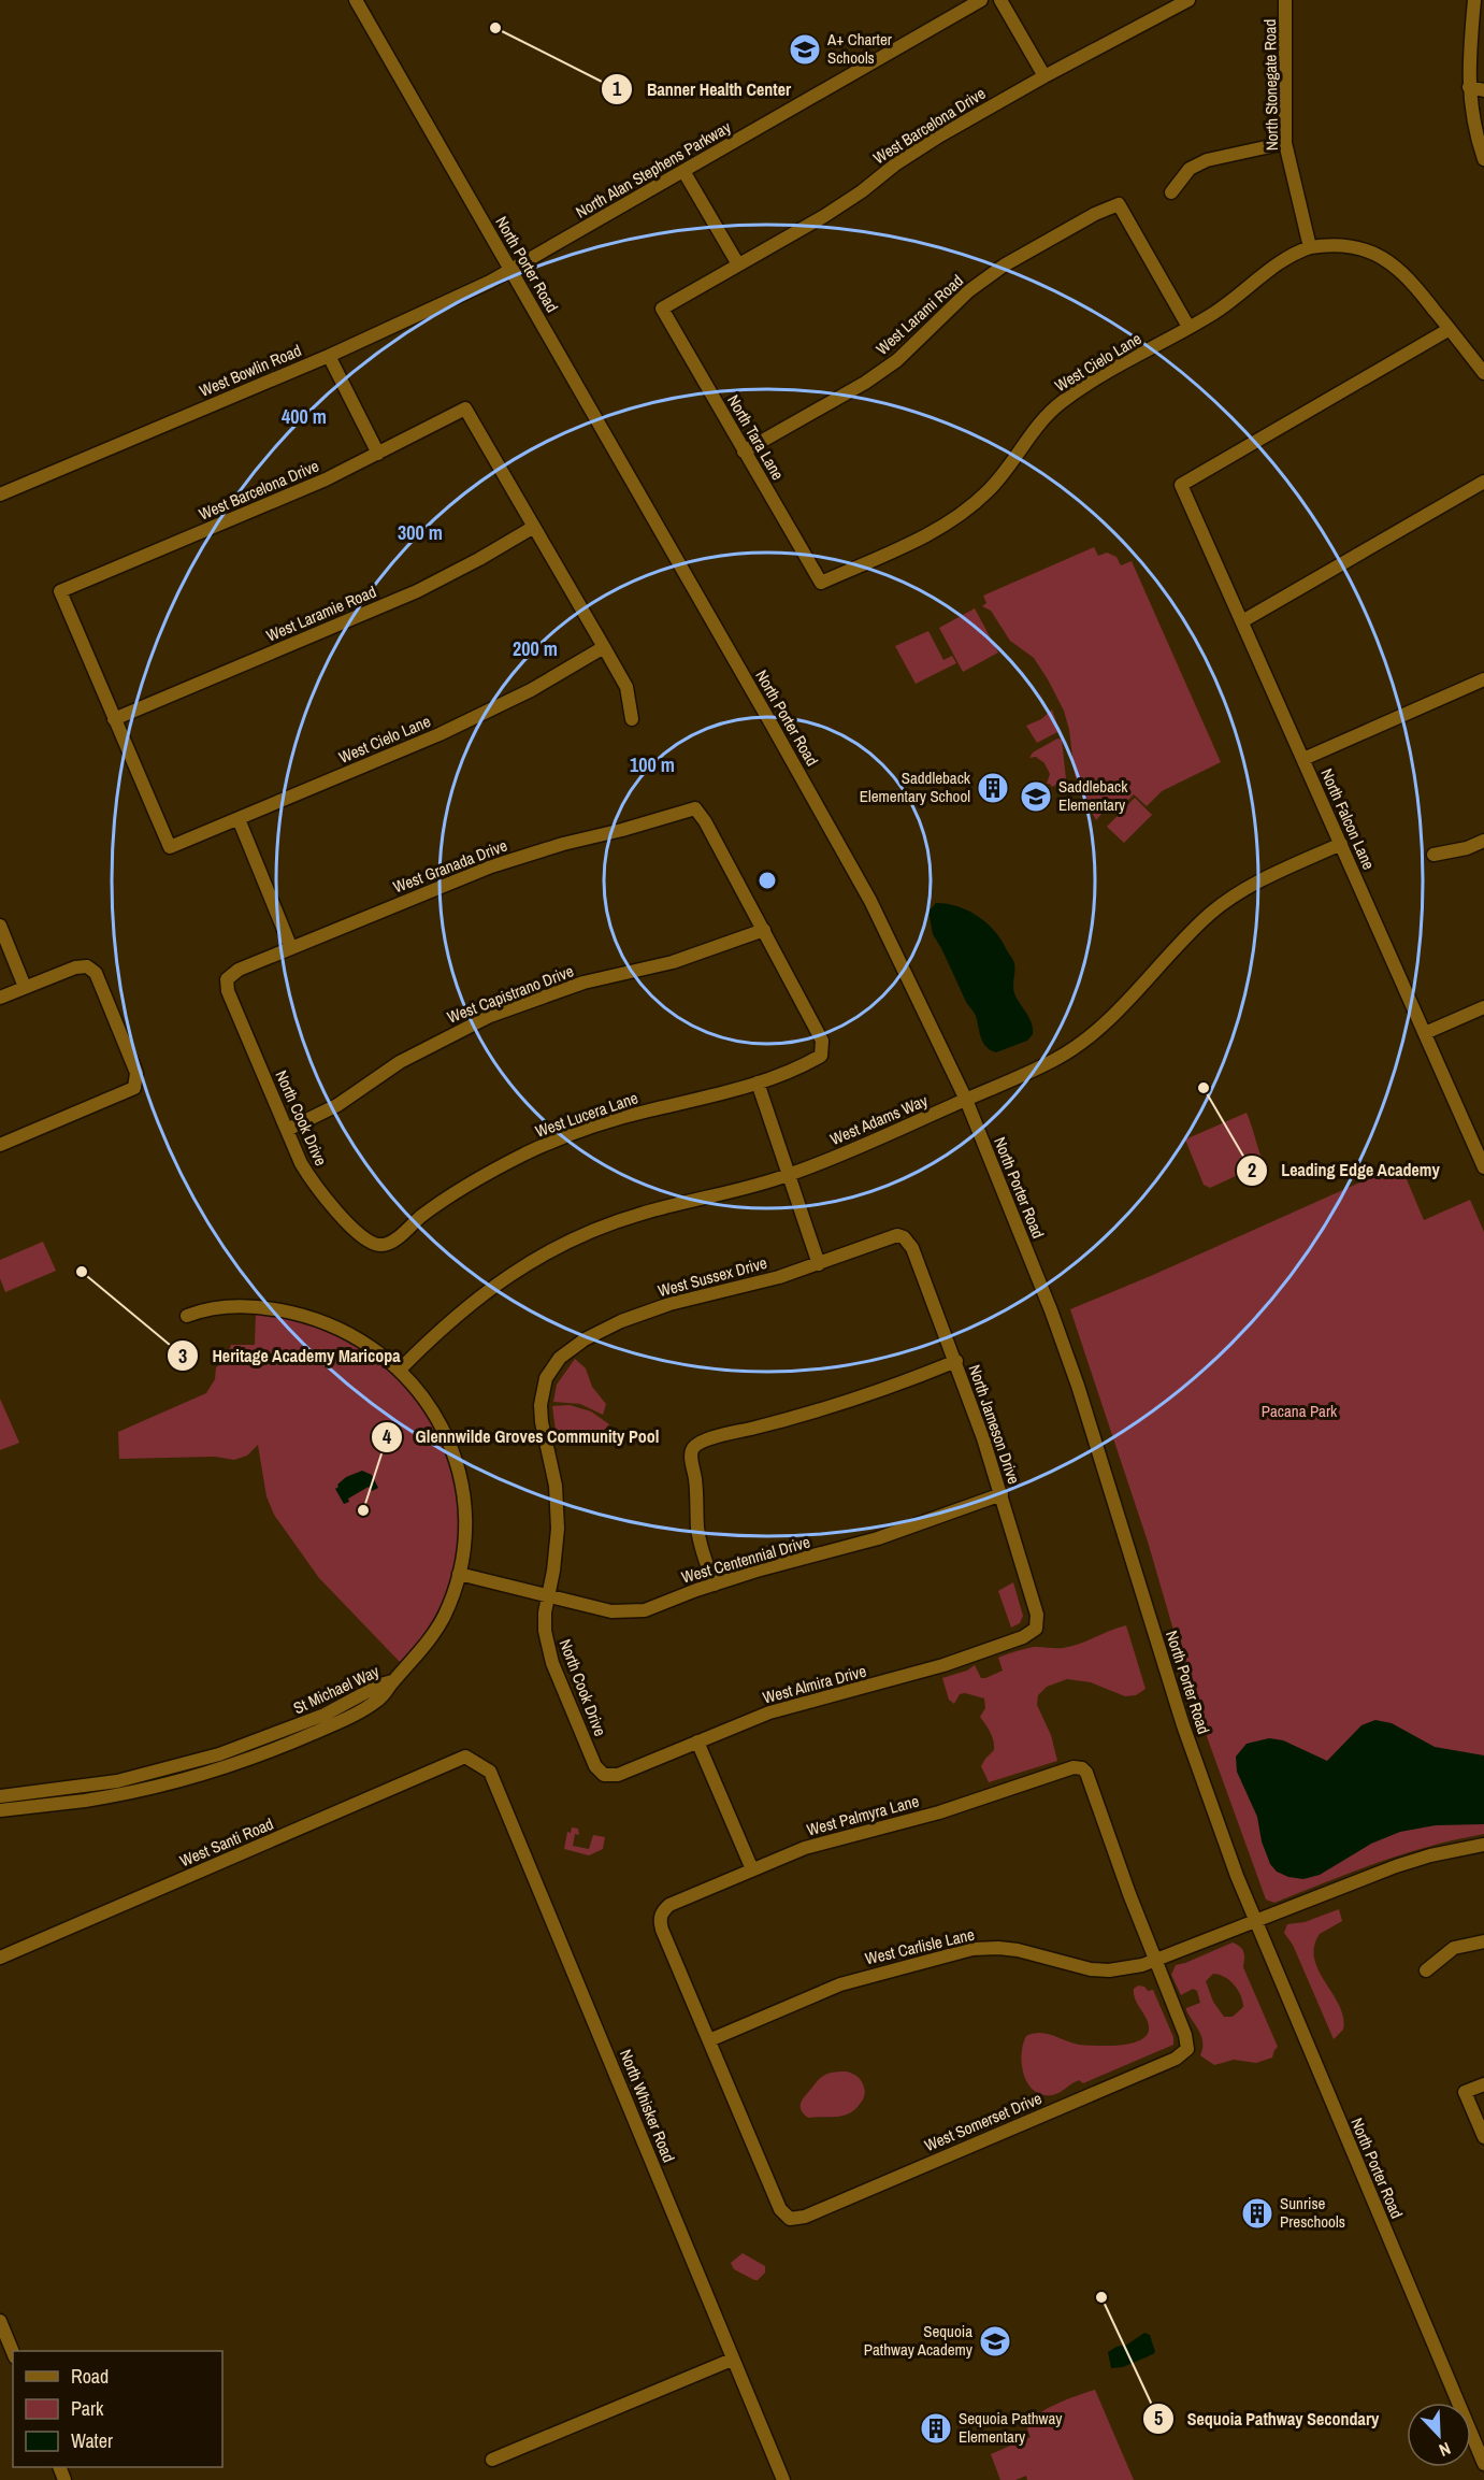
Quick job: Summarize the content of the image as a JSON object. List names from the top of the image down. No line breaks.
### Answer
{"streets":{"street":["North Stonegate Road","West Barcelona Drive","North Alan Stephens Parkway","North Porter Road","West Larami Road","West Cielo Lane","West Bowlin Road","North Tara Lane","West Laramie Road","North Falcon Lane","West Granada Drive","West Capistrano Drive","West Lucera Lane","North Cook Drive","West Adams Way","West Sussex Drive","North Jameson Drive","West Centennial Drive","West Almira Drive","St Michael Way","West Palmyra Lane","West Santi Road","West Carlisle Lane","North Whisker Road","West Somerset Drive"]},"crossings":[["North Stonegate Road","West Cielo Lane"],["West Barcelona Drive","West Cielo Lane"],["West Barcelona Drive","North Tara Lane"],["West Barcelona Drive","West Laramie Road"],["North Alan Stephens Parkway","North Porter Road"],["North Alan Stephens Parkway","West Bowlin Road"],["North Porter Road","West Bowlin Road"],["North Porter Road","West Adams Way"],["North Porter Road","West Carlisle Lane"],["West Larami Road","West Cielo Lane"],["West Larami Road","North Tara Lane"],["West Cielo Lane","North Tara Lane"],["West Cielo Lane","West Laramie Road"],["North Falcon Lane","West Adams Way"],["West Granada Drive","West Capistrano Drive"],["West Granada Drive","West Lucera Lane"],["West Granada Drive","North Cook Drive"],["West Capistrano Drive","West Lucera Lane"],["West Capistrano Drive","North Cook Drive"],["West Lucera Lane","North Cook Drive"],["North Cook Drive","West Sussex Drive"],["North Cook Drive","West Centennial Drive"],["North Cook Drive","West Almira Drive"],["West Sussex Drive","North Jameson Drive"],["North Jameson Drive","West Centennial Drive"],["North Jameson Drive","West Almira Drive"],["West Palmyra Lane","West Carlisle Lane"],["West Palmyra Lane","West Somerset Drive"],["West Santi Road","North Whisker Road"],["West Carlisle Lane","West Somerset Drive"]],"parks":["Pacana Park"],"places":{"other":["Banner Health Center","Leading Edge Academy","Heritage Academy Maricopa","Glennwilde Groves Community Pool","Sequoia Pathway Secondary"],"school or university":["A+ Charter Schools","Saddleback Elementary","Sequoia Pathway Academy"],"building":["Saddleback Elementary School","Sunrise Preschools","Sequoia Pathway Elementary"]},"legend":["Road","Park","Water"],"north":"bottom right","rings":["400 m","300 m","200 m","100 m"]}
